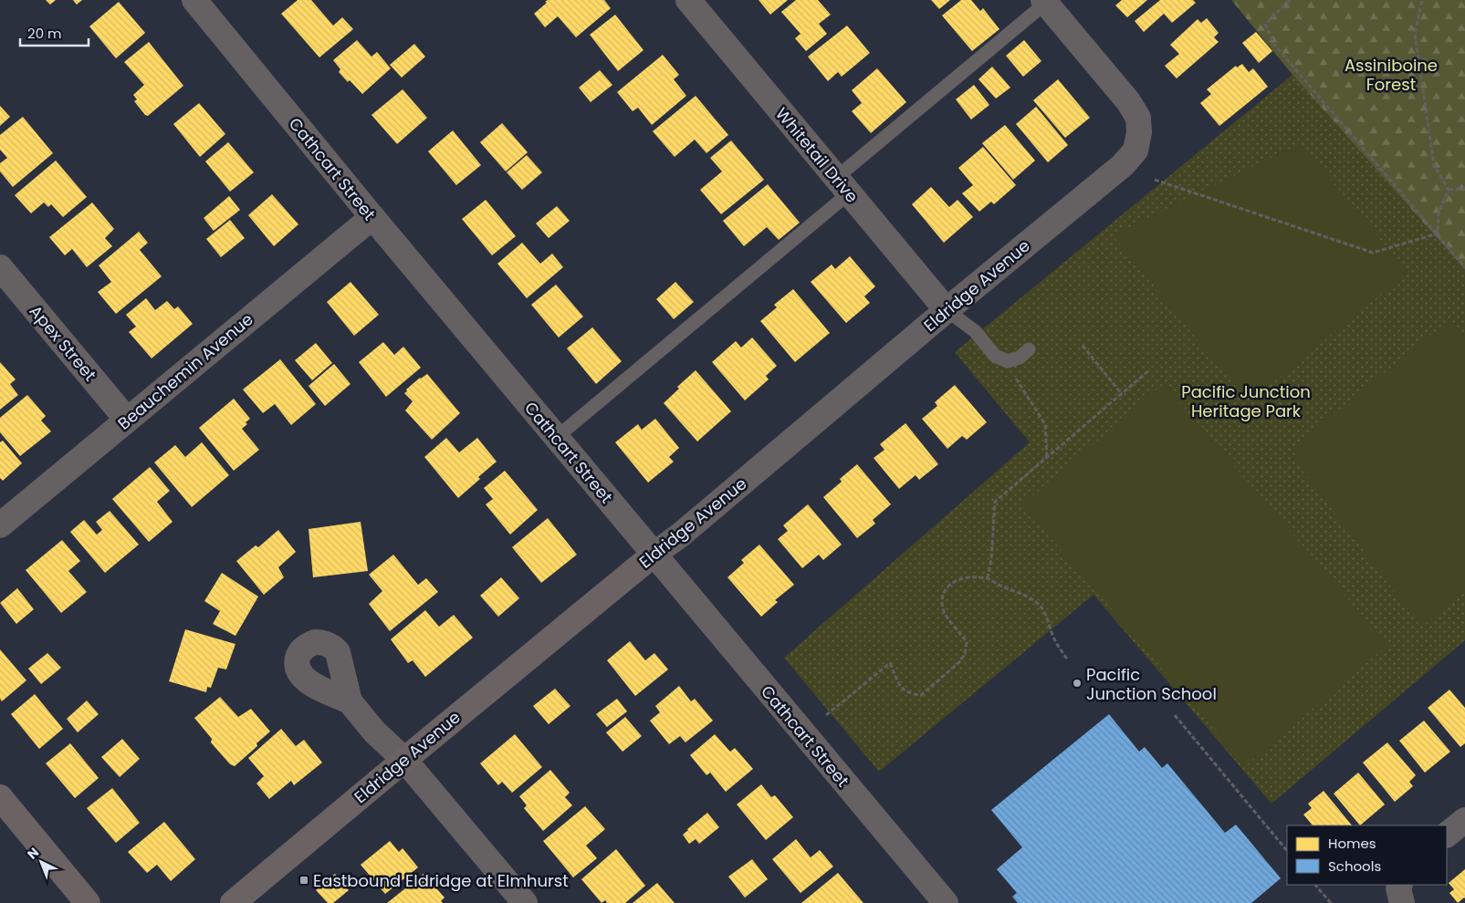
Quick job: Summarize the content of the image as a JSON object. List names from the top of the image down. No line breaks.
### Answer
{"streets":{"street":["Whitetail Drive","Cathcart Street","Eldridge Avenue","Apex Street","Beauchemin Avenue"]},"crossings":[["Whitetail Drive","Eldridge Avenue"],["Cathcart Street","Eldridge Avenue"],["Cathcart Street","Beauchemin Avenue"],["Apex Street","Beauchemin Avenue"]],"parks":["Assiniboine Forest","Pacific Junction Heritage Park"],"places":{"other":["Pacific Junction School"],"transit":["Eastbound Eldridge at Elmhurst"]},"legend":["Homes","Schools"],"scale_bar":"20 m","north":"top left"}
